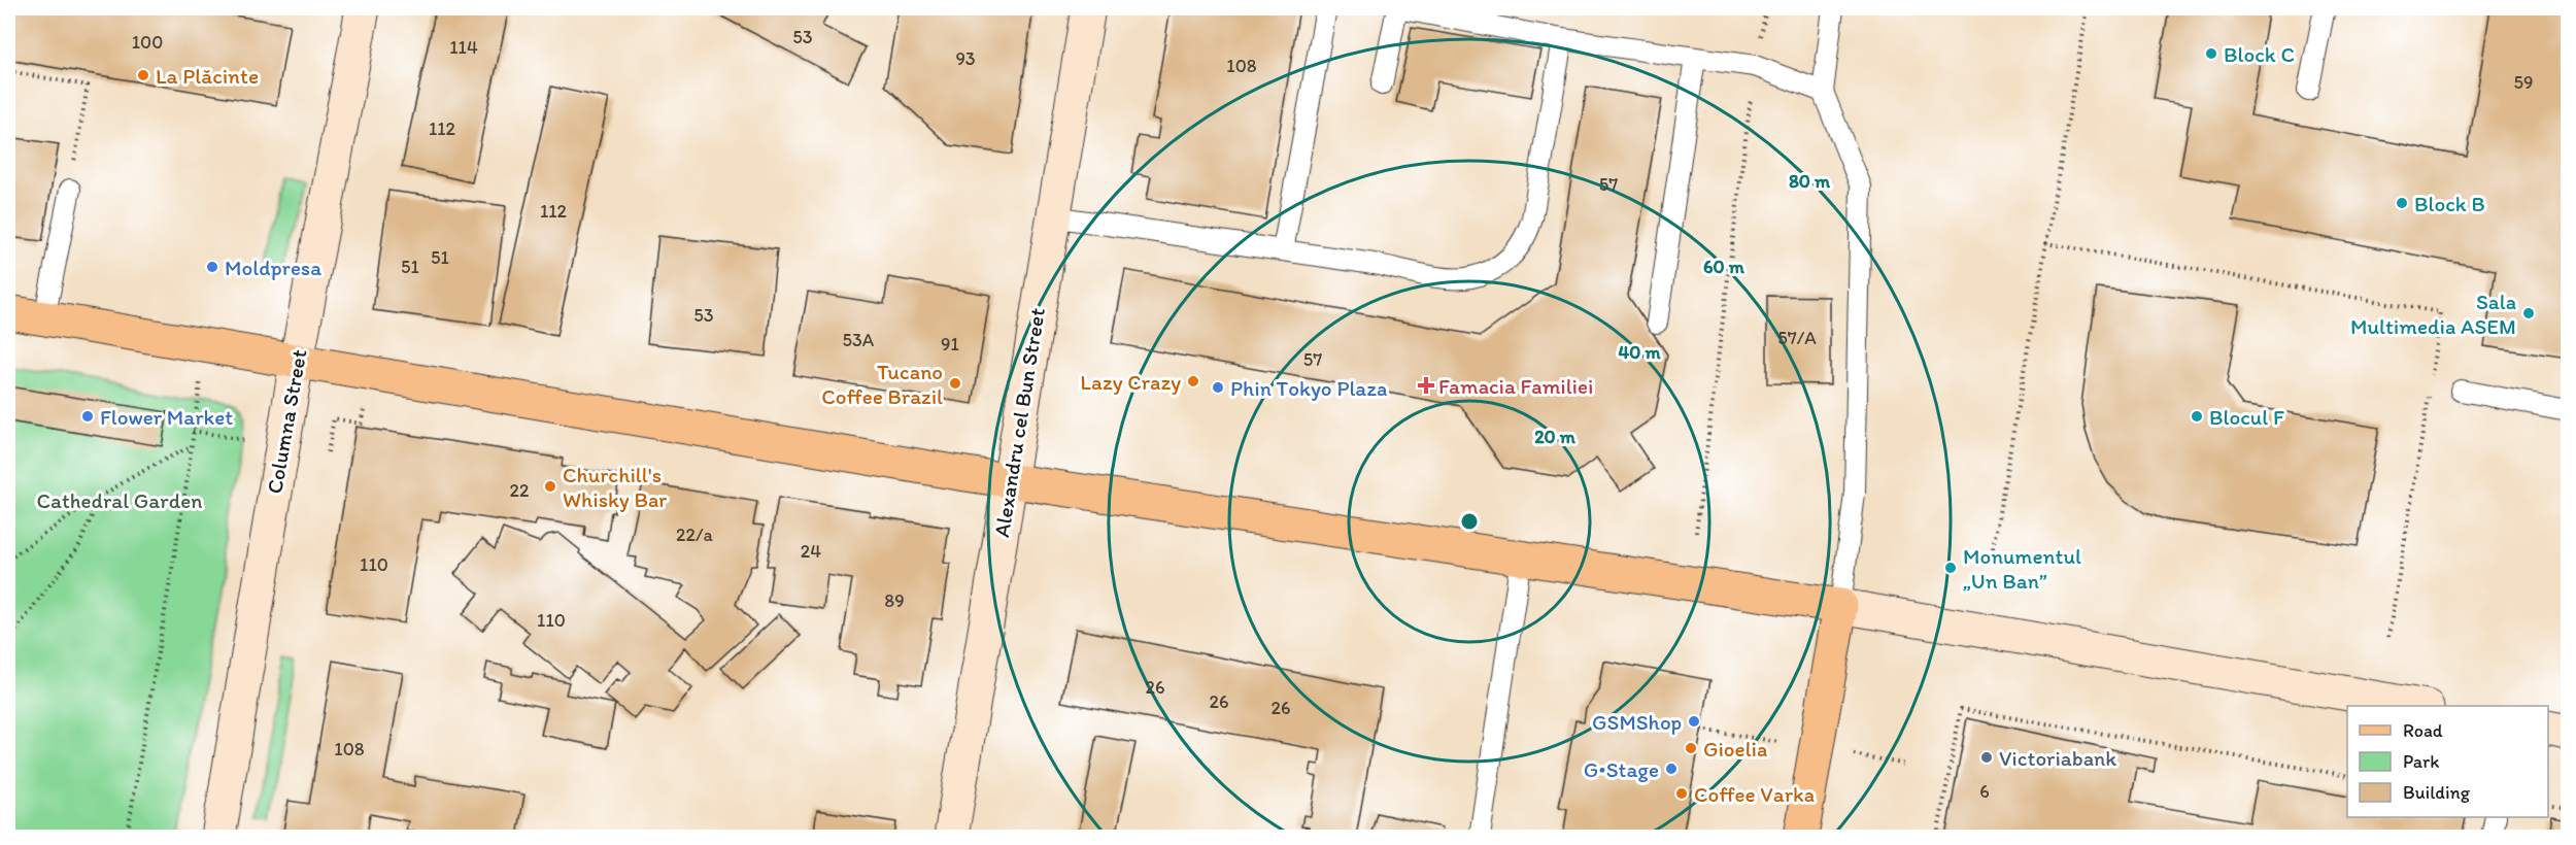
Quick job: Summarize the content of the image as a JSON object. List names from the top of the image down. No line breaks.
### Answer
{"streets":{"main road":["Columna Street","Alexandru cel Bun Street"]},"parks":["Cathedral Garden"],"places":{"other":["Block C","La Plăcinte","Block B","Moldpresa","Sala Multimedia ASEM","Lazy Crazy","Tucano Coffee Brazil","Phin Tokyo Plaza","Flower Market","Blocul F","Churchill's Whisky Bar","Monumentul „Un Ban”","GSMShop","Gioelia","Victoriabank","G•Stage","Coffee Varka"],"health":["Famacia Familiei"]},"house_numbers":["53","100","114","93","108","59","112","57","112","51","51","53","57/A","53A","91","57","22","22/a","24","110","89","110","26","26","26","108","6"],"legend":["Road","Park","Building"],"rings":["80 m","60 m","40 m","20 m"]}
